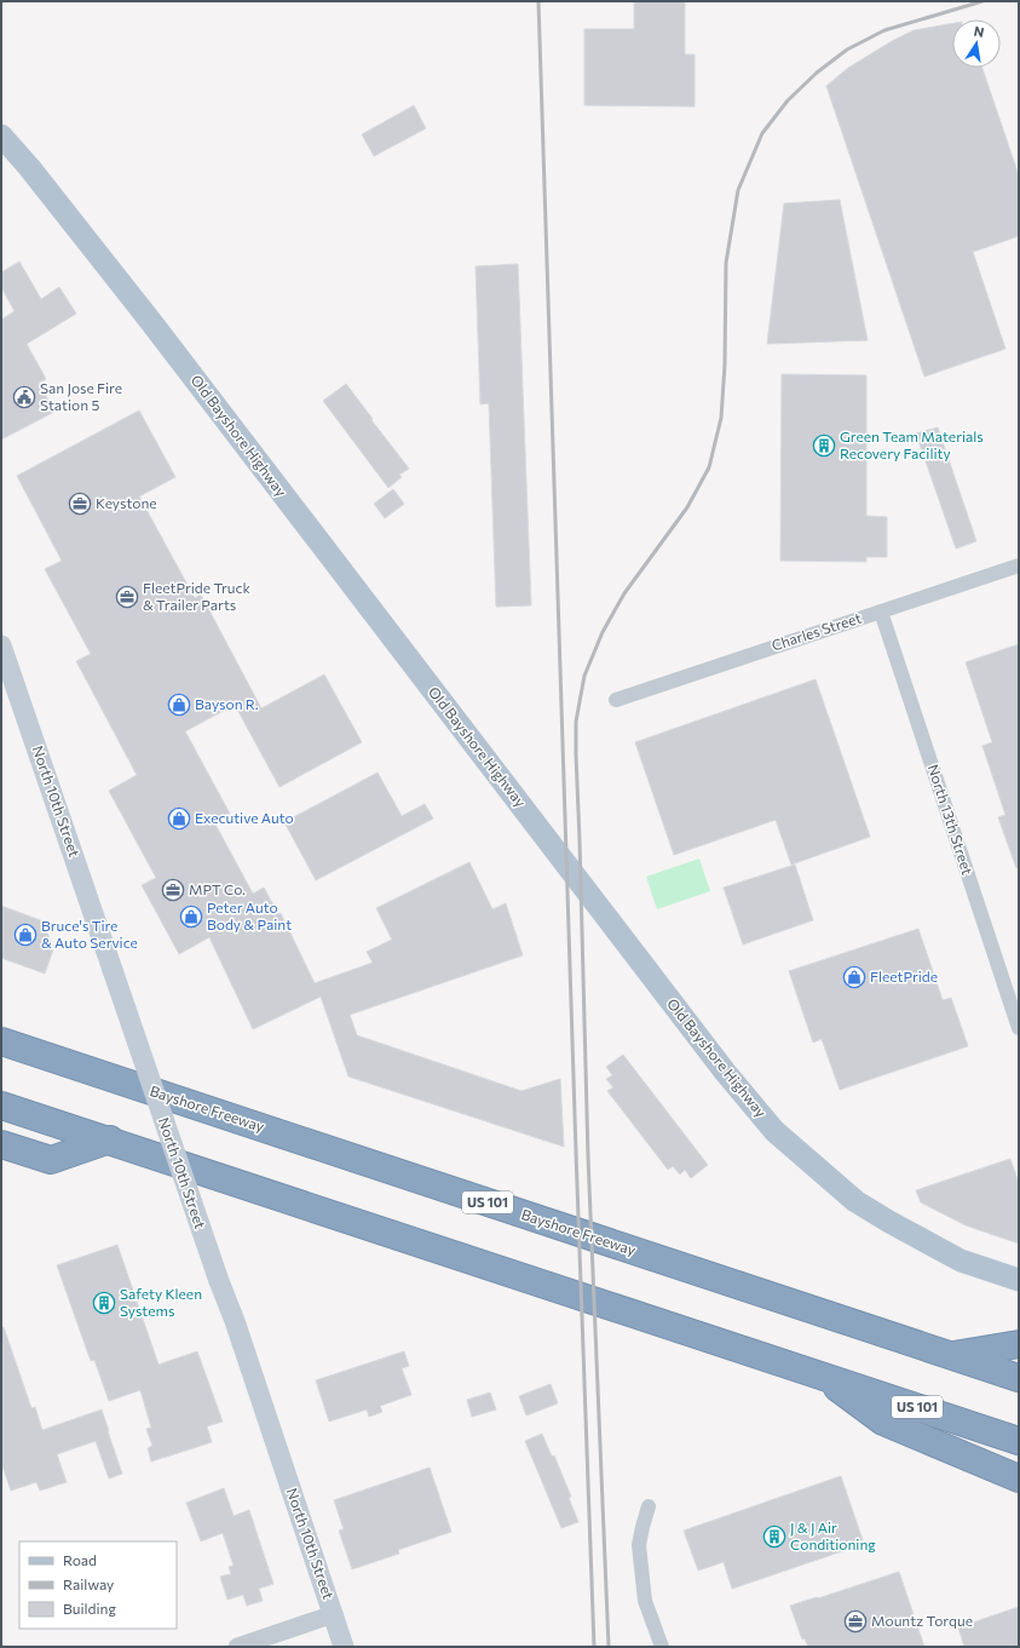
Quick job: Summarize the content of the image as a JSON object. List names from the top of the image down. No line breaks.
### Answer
{"streets":{"highway":["Bayshore Freeway","US 101"],"main road":["Old Bayshore Highway","North 10th Street"],"street":["Charles Street","North 13th Street"]},"crossings":[["Charles Street","North 13th Street"]],"places":{"public building":["San Jose Fire Station 5"],"building":["Green Team Materials Recovery Facility","Safety Kleen Systems","J & J Air Conditioning"],"office":["Keystone","FleetPride Truck & Trailer Parts","MPT Co.","Mountz Torque"],"shop":["Bayson R.","Executive Auto","Peter Auto Body & Paint","Bruce's Tire & Auto Service","FleetPride"]},"legend":["Road","Railway","Building"],"north":"top"}
